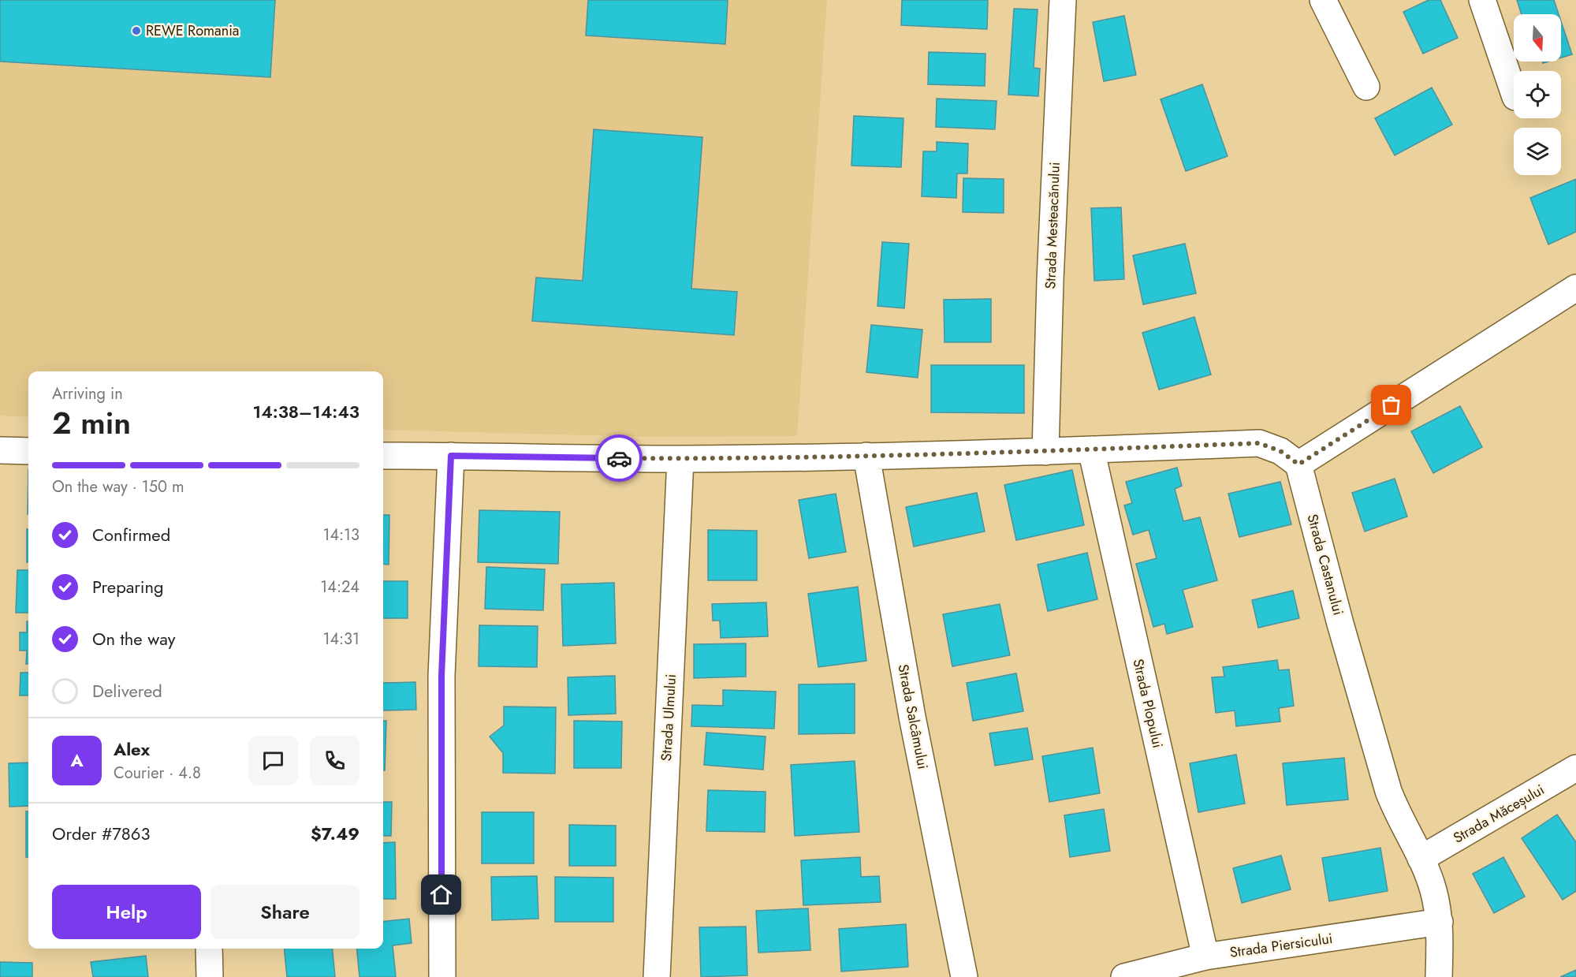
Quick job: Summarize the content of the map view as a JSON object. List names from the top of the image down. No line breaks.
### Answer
{"streets":{"street":["Strada Mesteacănului","Strada Castanului","Strada Plopului","Strada Salcâmului","Strada Ulmului","Strada Măceșului","Strada Piersicului"]},"crossings":[["Strada Castanului","Strada Măceșului"],["Strada Castanului","Strada Piersicului"],["Strada Plopului","Strada Piersicului"]],"places":["REWE Romania"],"north":"bottom","page":{"heading":["2 min","Arriving in","14:38–14:43"],"panel":["Alex","Courier · 4.8","Order #7863","$7.49"],"bar":"On the way · 150 m","list":[["Confirmed","14:13"],["Preparing","14:24"],["On the way","14:31"],"Delivered"],"round":"A","buttons":["Help","Share"]}}
